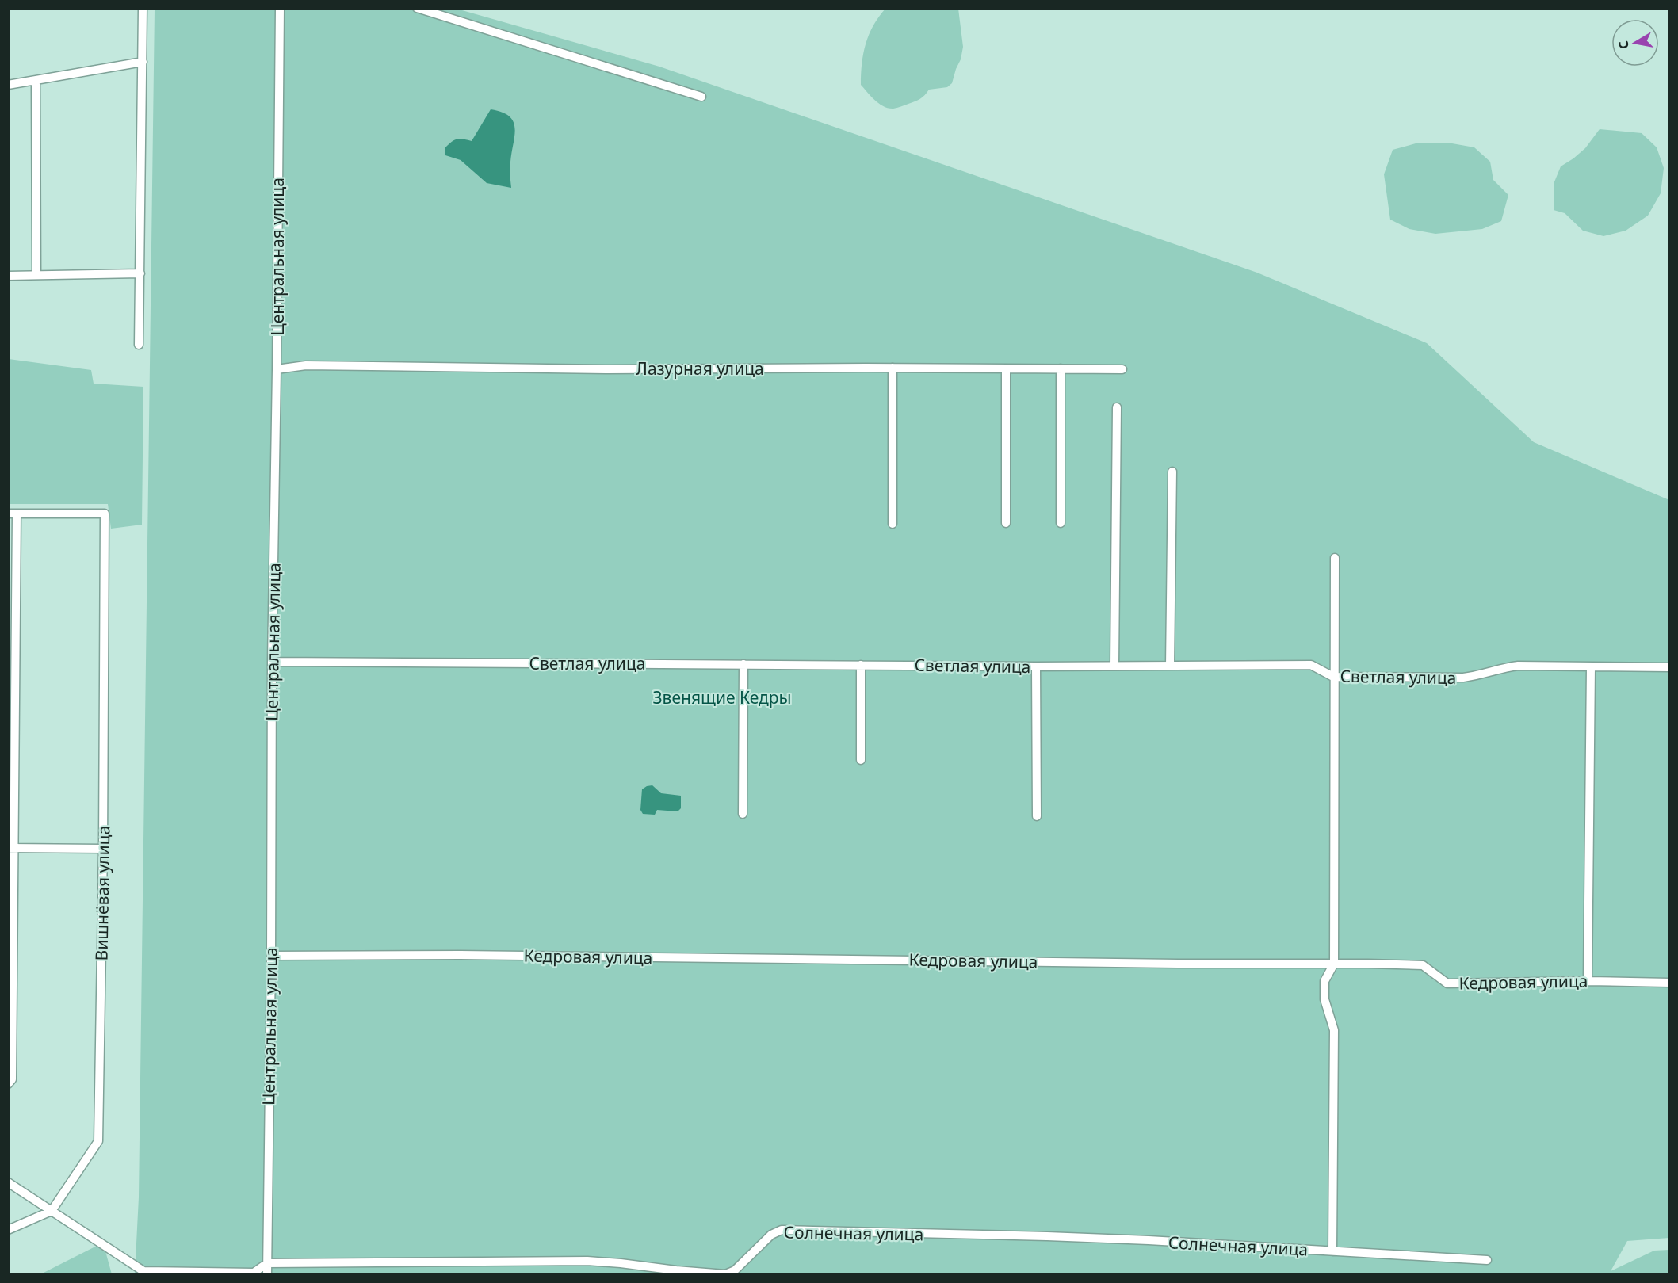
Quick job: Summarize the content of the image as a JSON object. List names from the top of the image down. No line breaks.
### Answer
{"streets":{"street":["Центральная улица","Лазурная улица","Светлая улица","Вишнёвая улица","Кедровая улица","Солнечная улица"]},"crossings":[["Центральная улица","Лазурная улица"],["Центральная улица","Светлая улица"],["Центральная улица","Кедровая улица"],["Центральная улица","Солнечная улица"],["Вишнёвая улица","Солнечная улица"]],"parks":["Звенящие Кедры"],"north":"left"}
